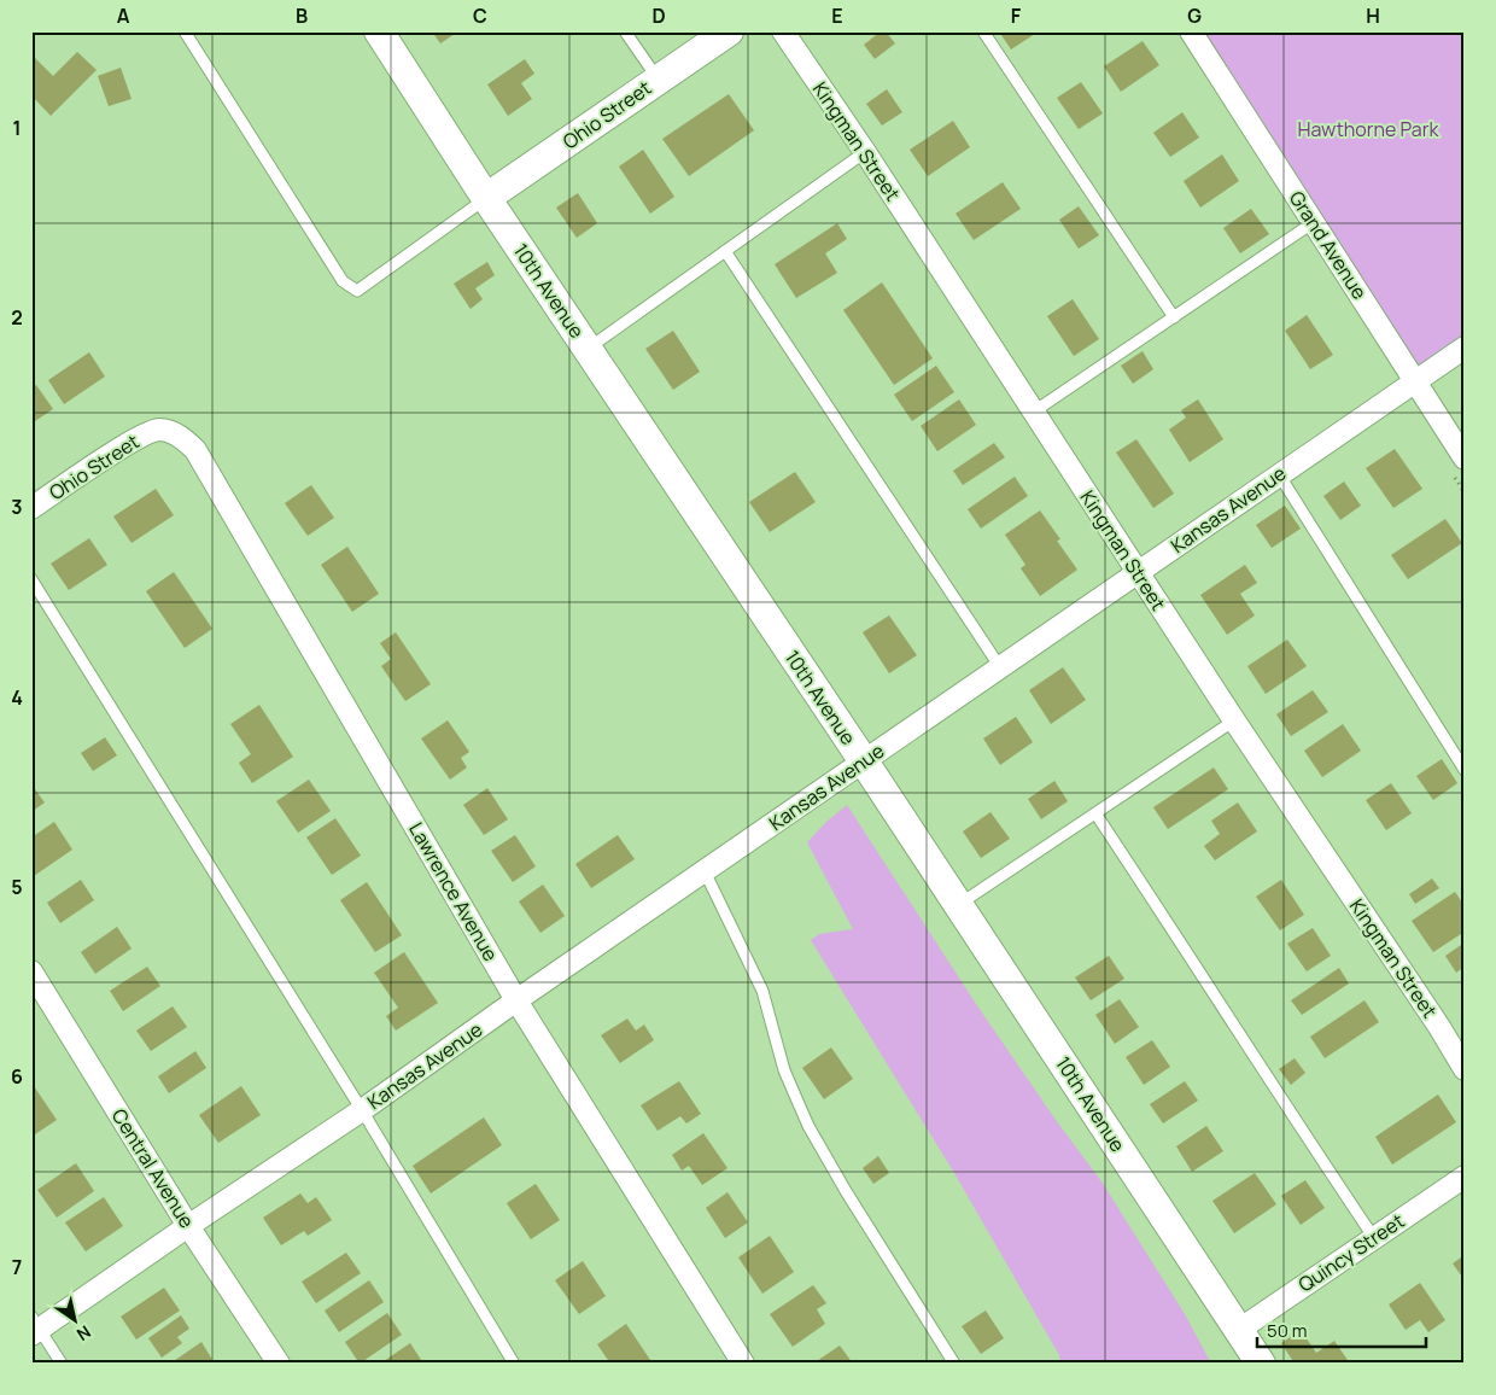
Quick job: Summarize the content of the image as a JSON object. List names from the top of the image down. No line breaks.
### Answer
{"streets":{"street":["Ohio Street","Kingman Street","Grand Avenue","10th Avenue","Kansas Avenue","Lawrence Avenue","Central Avenue","Quincy Street"]},"crossings":[["Ohio Street","10th Avenue"],["Ohio Street","Lawrence Avenue"],["Kingman Street","Kansas Avenue"],["Grand Avenue","Kansas Avenue"],["10th Avenue","Kansas Avenue"],["10th Avenue","Quincy Street"],["Kansas Avenue","Lawrence Avenue"],["Kansas Avenue","Central Avenue"]],"parks":["Hawthorne Park"],"scale_bar":"50 m","north":"bottom right","grid":{"columns":["A","B","C","D","E","F","G","H"],"rows":["1","2","3","4","5","6","7"]}}
